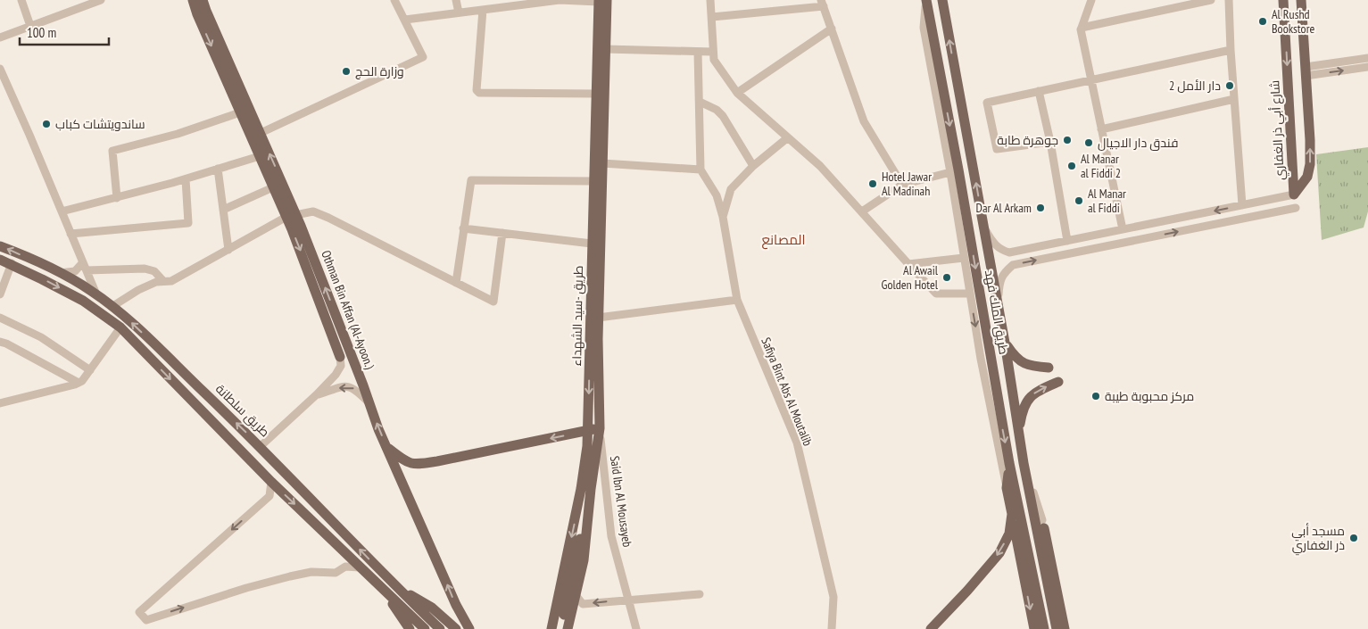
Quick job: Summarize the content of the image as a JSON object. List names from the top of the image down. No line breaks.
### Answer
{"streets":{"main road":["شارع أبي ذر الغفاري","Othman Bin Affan (Al-Ayoon.)","طريق الملك فهد","طريق -سيد الشهداء","طريق سلطانة"],"street":["Safiya Bint Abs Al Moutalib","Said Ibn Al Mousayeb"]},"crossings":[["طريق -سيد الشهداء","Said Ibn Al Mousayeb"]],"districts":["المصانع"],"places":["Al Rushd Bookstore","وزارة الحج","دار الأمل 2","ساندويتشات كباب","جوهرة طابة","فندق دار الاجيال","Al Manar al Fiddi 2","Hotel Jawar Al Madinah","Al Manar al Fiddi","Dar Al Arkam","Al Awail Golden Hotel","مركز محبوبة طيبة","مسجد أبي ذر الغفاري"],"scale_bar":"100 m"}
